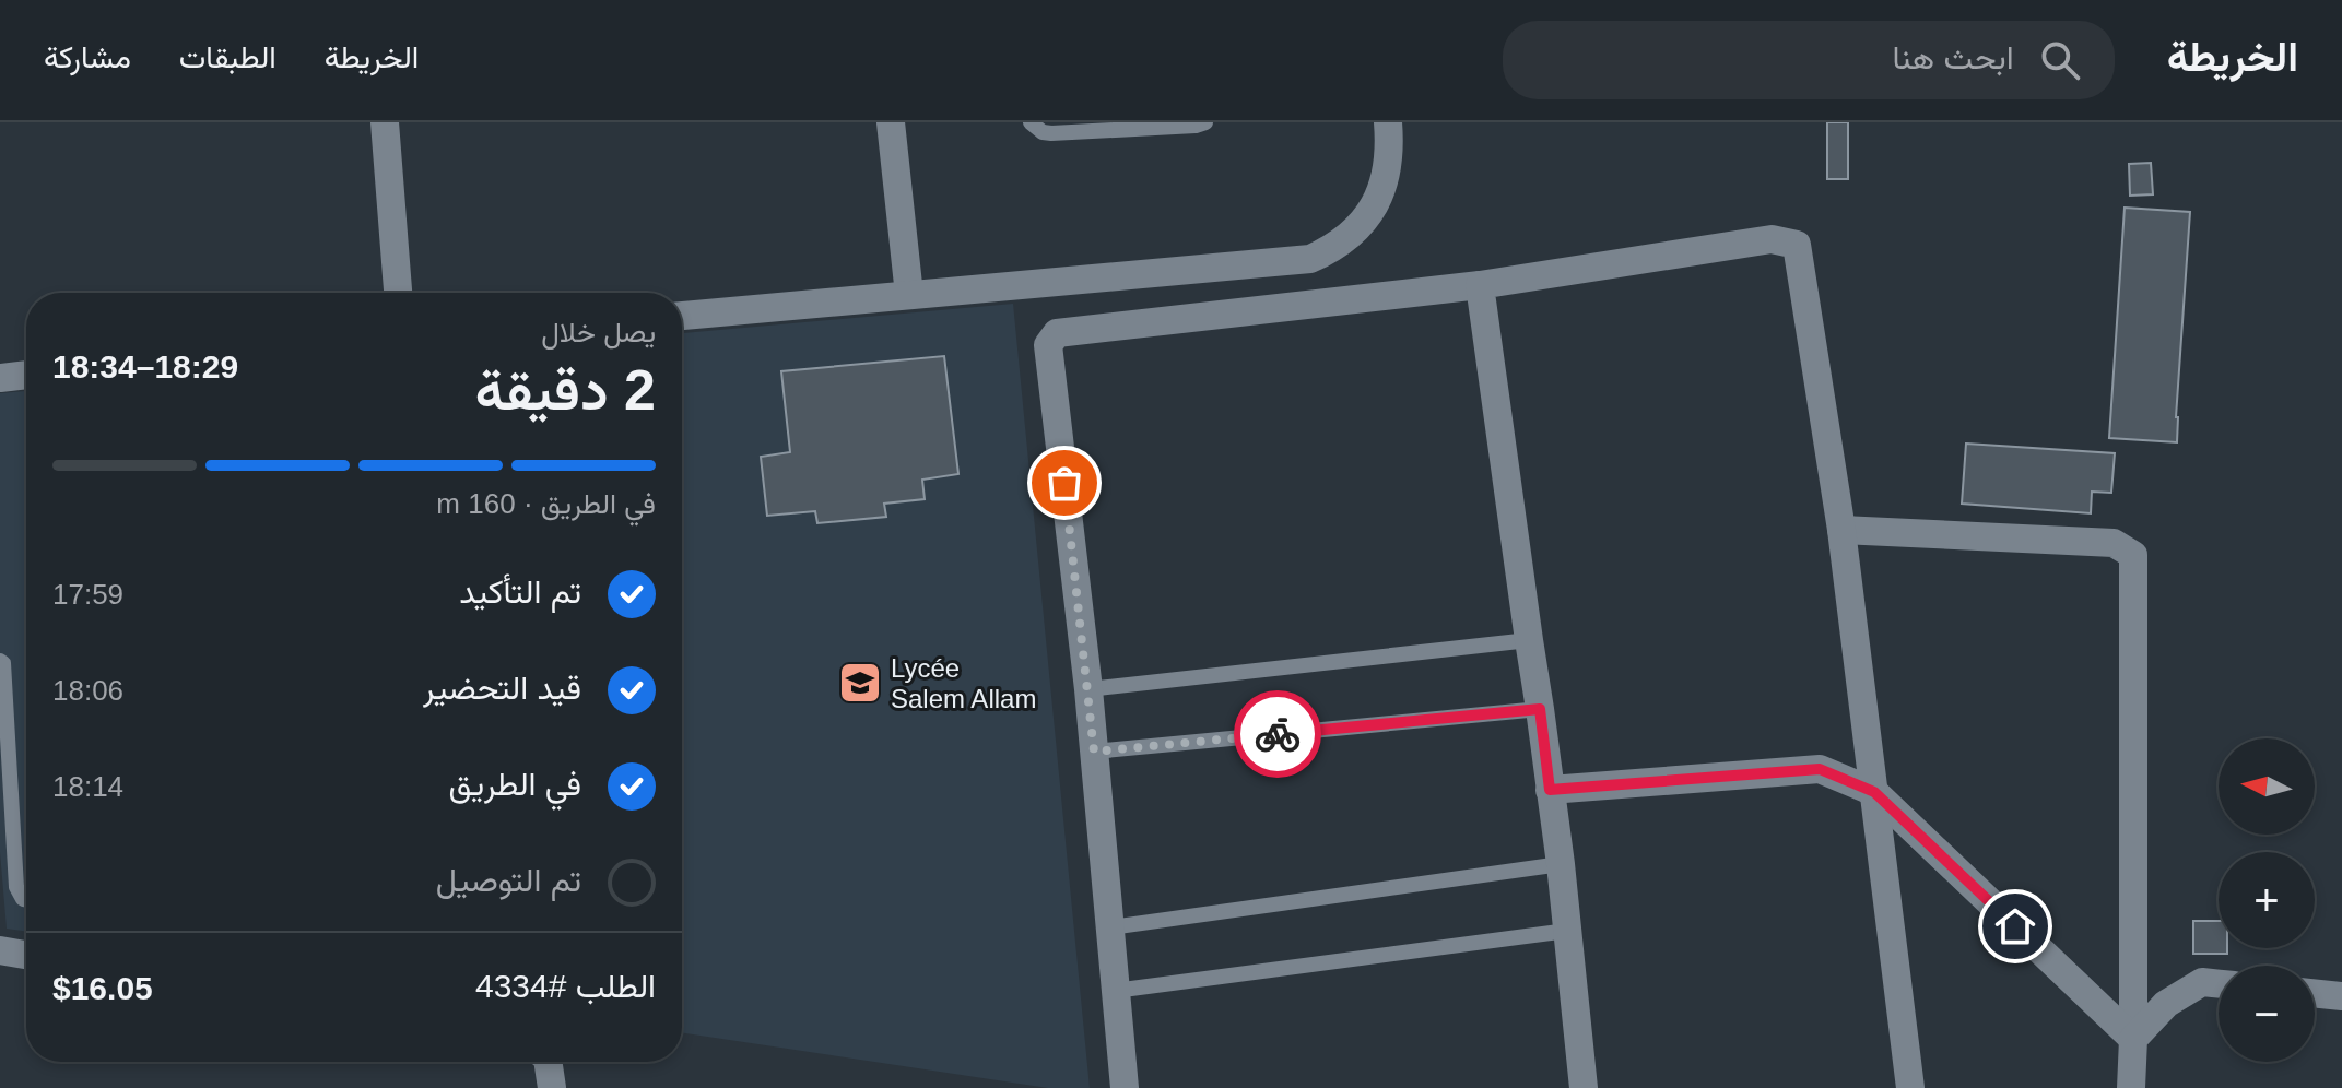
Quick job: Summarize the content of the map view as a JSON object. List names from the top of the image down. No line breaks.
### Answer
{"places":{"school or university":["Lycée Salem Allam"]},"north":"left","page":{"header":"الخريطة","search":"ابحث هنا","nav":["الخريطة","الطبقات","مشاركة"],"heading":["2 دقيقة","يصل خلال","18:29–18:34"],"panel":["الطلب #4334","$16.05"],"bar":"في الطريق · 160 m","list":[["تم التأكيد","17:59"],["قيد التحضير","18:06"],["في الطريق","18:14"],"تم التوصيل"],"map_buttons":["+","−"]}}
